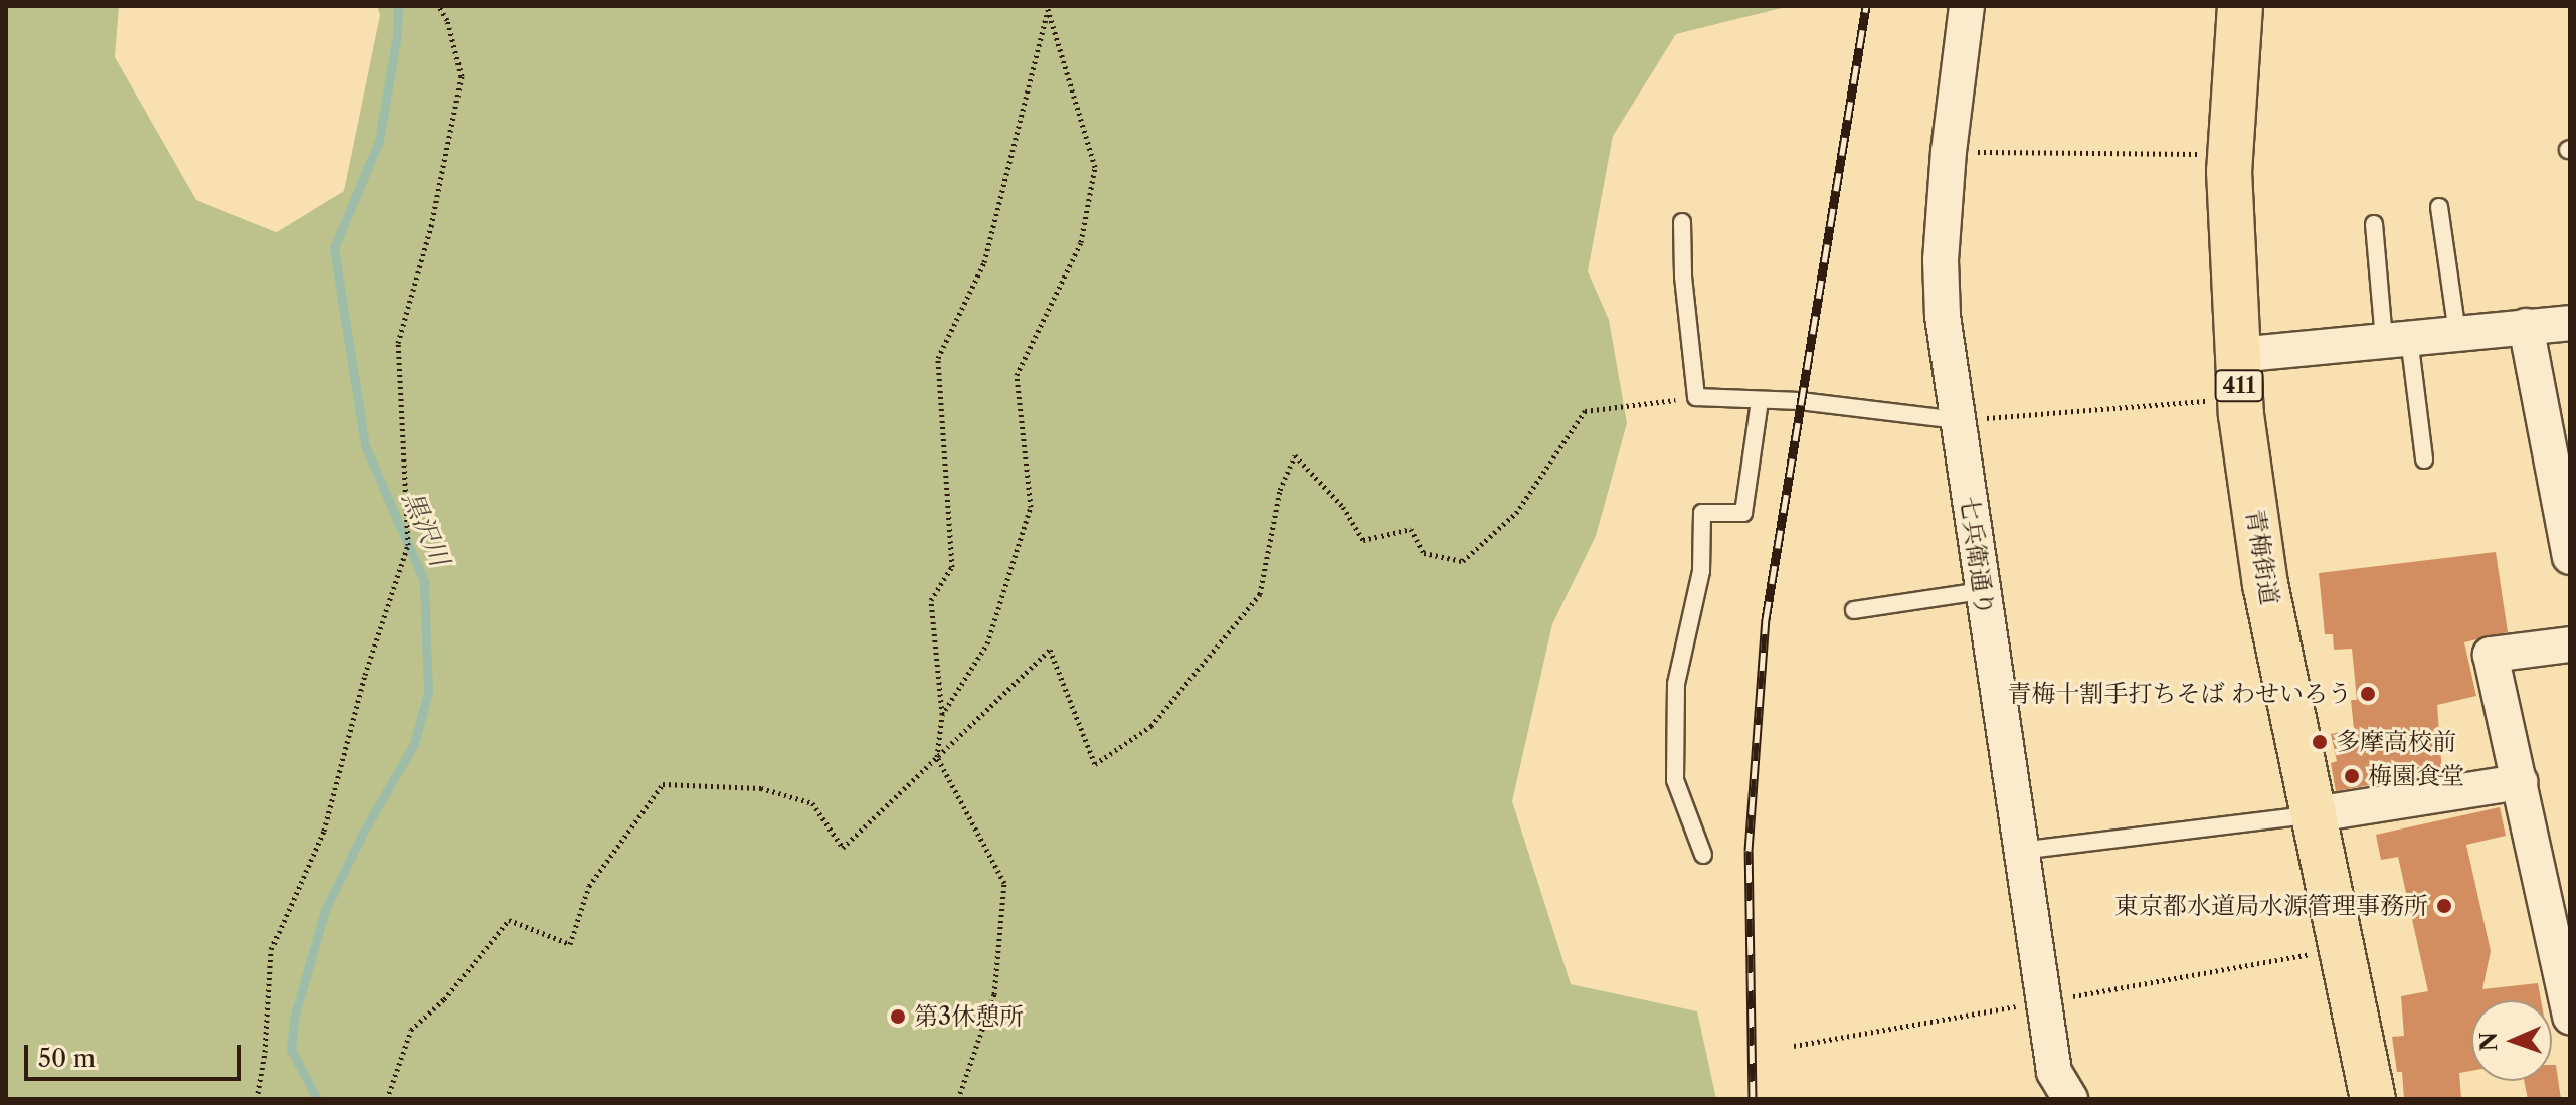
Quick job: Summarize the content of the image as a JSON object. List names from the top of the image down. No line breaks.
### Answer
{"streets":{"highway":["411","青梅街道"],"street":["七兵衛通り"]},"water":["黒沢川"],"places":["青梅十割手打ちそば わせいろう","多摩高校前","梅園食堂","東京都水道局水源管理事務所","第3休憩所"],"scale_bar":"50 m","north":"left"}
